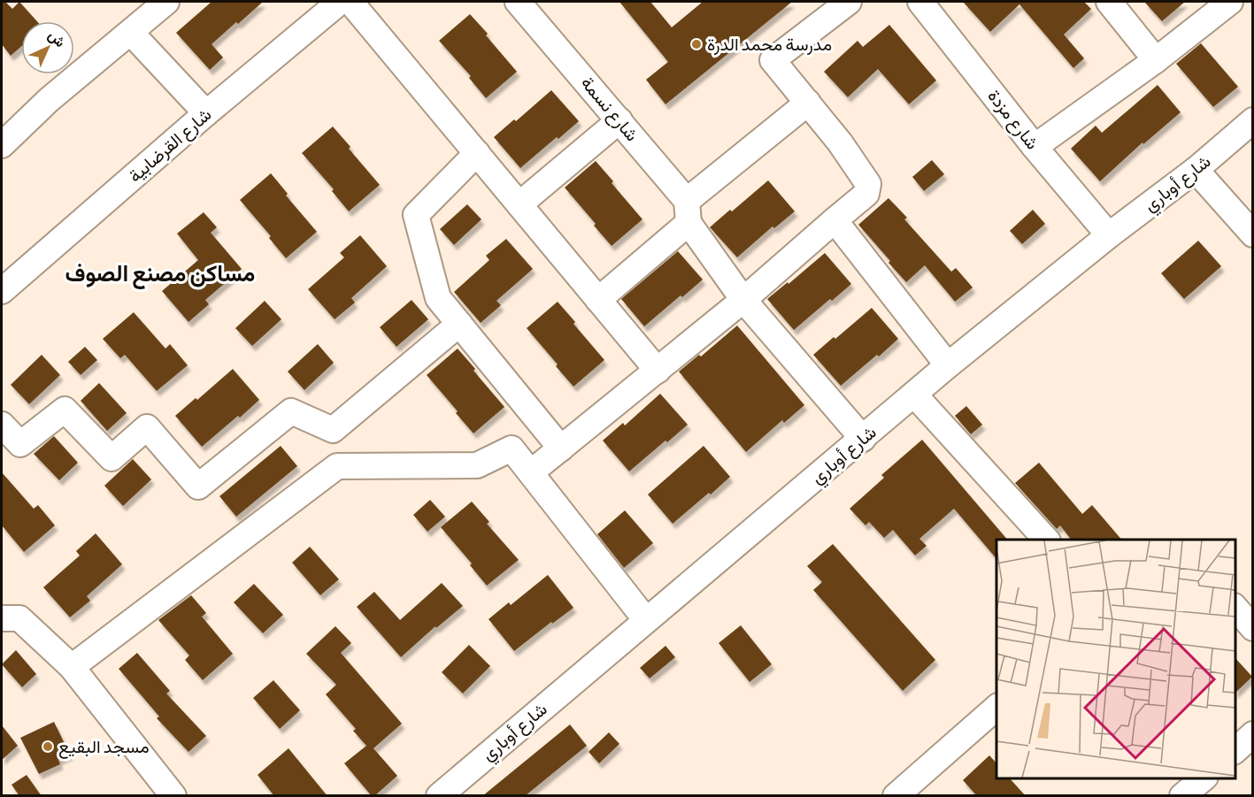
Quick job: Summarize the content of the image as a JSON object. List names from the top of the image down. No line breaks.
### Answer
{"streets":{"street":["شارع نسمة","شارع مزدة","شارع القرضابية","شارع أوباري"]},"crossings":[["شارع نسمة","شارع أوباري"],["شارع مزدة","شارع أوباري"]],"districts":["مساكن مصنع الصوف"],"places":["مدرسة محمد الدرة","مسجد البقيع"],"north":"top right"}
